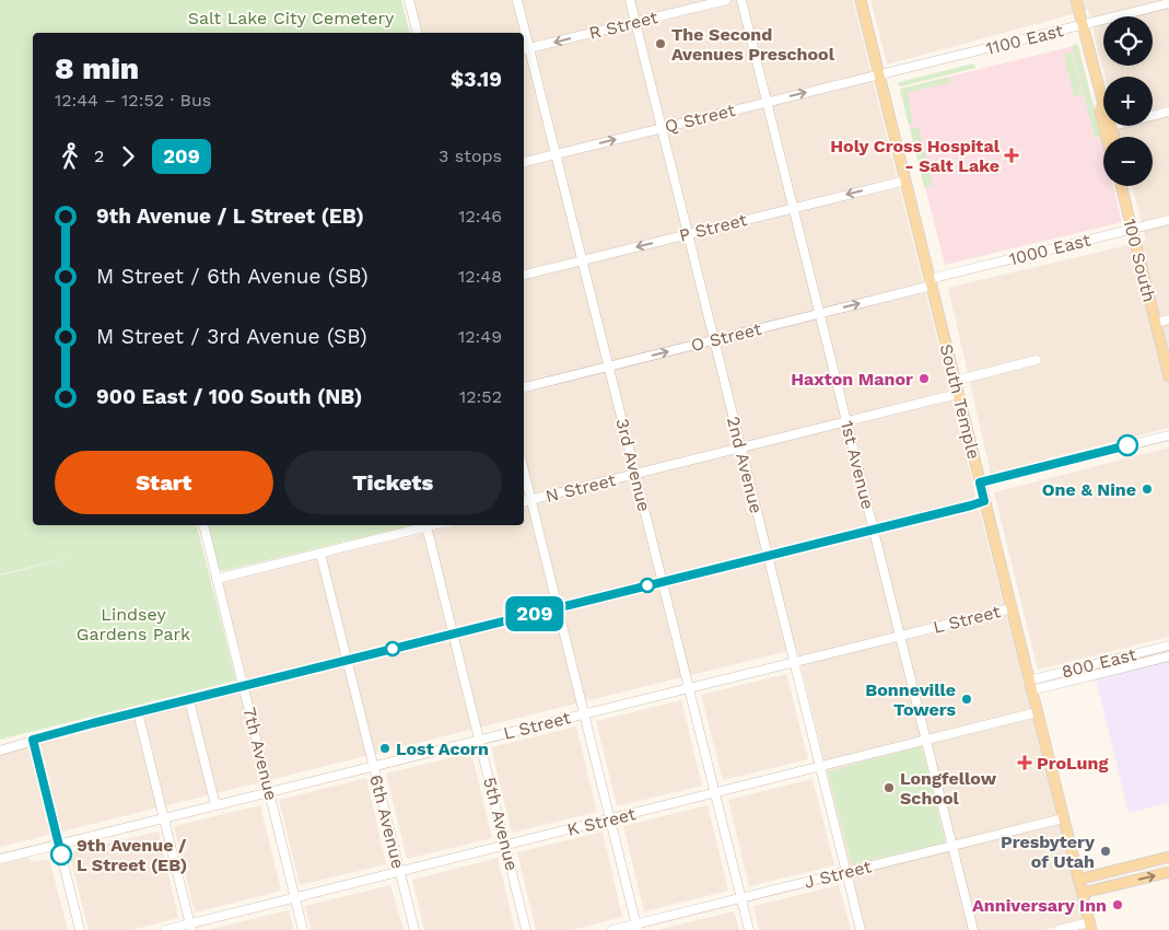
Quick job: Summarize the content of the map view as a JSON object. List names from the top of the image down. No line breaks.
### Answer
{"streets":{"main road":["100 South","South Temple"],"street":["R Street","1100 East","Q Street","P Street","1000 East","O Street","3rd Avenue","2nd Avenue","1st Avenue","N Street","L Street","800 East","7th Avenue","6th Avenue","K Street","5th Avenue","J Street"]},"crossings":[["R Street","3rd Avenue"],["R Street","2nd Avenue"],["1100 East","Q Street"],["1100 East","South Temple"],["Q Street","South Temple"],["Q Street","3rd Avenue"],["Q Street","2nd Avenue"],["Q Street","1st Avenue"],["P Street","South Temple"],["P Street","3rd Avenue"],["P Street","2nd Avenue"],["P Street","1st Avenue"],["1000 East","100 South"],["1000 East","O Street"],["1000 East","South Temple"],["O Street","South Temple"],["O Street","3rd Avenue"],["O Street","2nd Avenue"],["O Street","1st Avenue"],["South Temple","N Street"],["South Temple","L Street"],["South Temple","800 East"],["South Temple","K Street"],["South Temple","J Street"],["3rd Avenue","N Street"],["3rd Avenue","L Street"],["3rd Avenue","K Street"],["3rd Avenue","J Street"],["2nd Avenue","N Street"],["2nd Avenue","L Street"],["2nd Avenue","K Street"],["2nd Avenue","J Street"],["1st Avenue","N Street"],["1st Avenue","L Street"],["1st Avenue","K Street"],["1st Avenue","J Street"],["L Street","7th Avenue"],["L Street","6th Avenue"],["L Street","5th Avenue"],["7th Avenue","K Street"],["6th Avenue","K Street"],["K Street","5th Avenue"]],"one_way":["R Street","Q Street","P Street","O Street"],"parks":["Salt Lake City Cemetery","Lindsey Gardens Park"],"places":{"other":["The Second Avenues Preschool","Haxton Manor","One & Nine","Bonneville Towers","Lost Acorn","Longfellow School","Presbytery of Utah","9th Avenue / L Street (EB)","Anniversary Inn"],"health":["Holy Cross Hospital - Salt Lake","ProLung"]},"lines":["bus line 209"],"page":{"on_map":"209","map_buttons":["+","−"],"heading":["8 min","12:44 – 12:52 · Bus","$3.19"],"legs":["2","209","3 stops"],"list":[{"name":"9th Avenue / L Street (EB)","value":"12:46"},{"name":"M Street / 6th Avenue (SB)","value":"12:48"},{"name":"M Street / 3rd Avenue (SB)","value":"12:49"},{"name":"900 East / 100 South (NB)","value":"12:52"}],"buttons":["Start","Tickets"]}}
